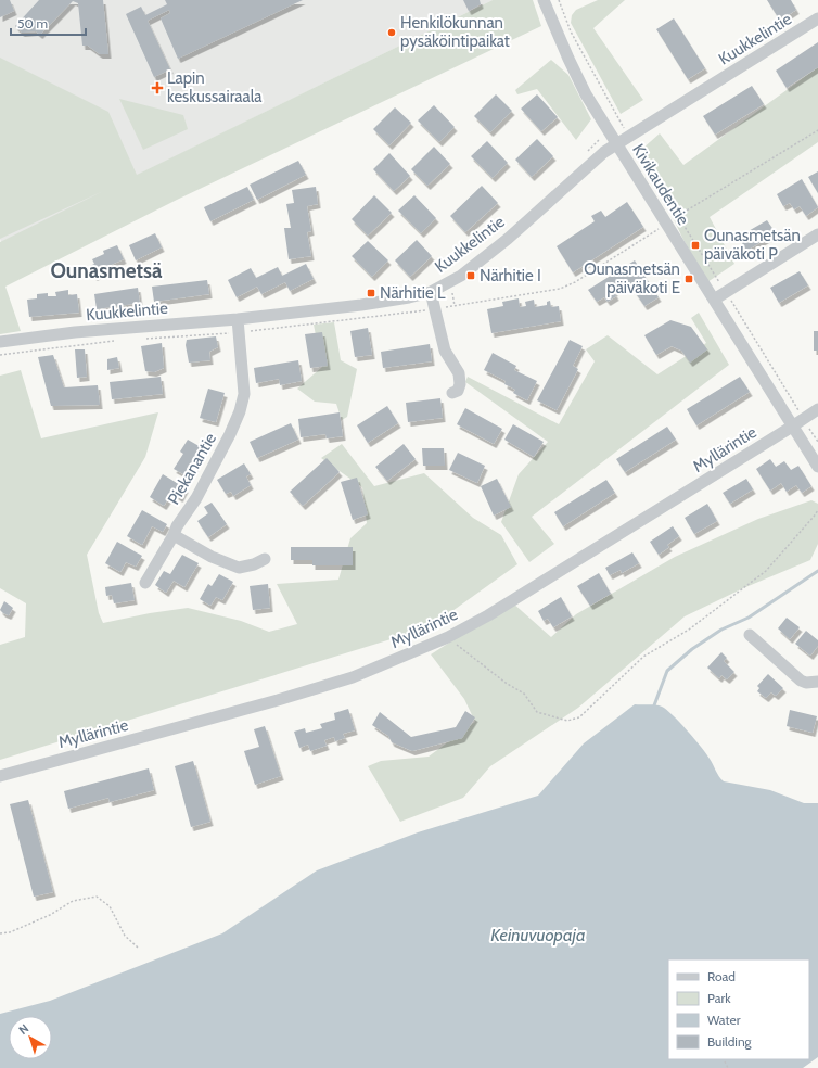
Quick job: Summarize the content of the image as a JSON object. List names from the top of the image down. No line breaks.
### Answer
{"streets":{"street":["Kuukkelintie","Kivikaudentie","Myllärintie","Piekanantie"]},"crossings":[["Kuukkelintie","Kivikaudentie"],["Kuukkelintie","Piekanantie"],["Kivikaudentie","Myllärintie"]],"districts":["Ounasmetsä"],"water":["Keinuvuopaja"],"places":{"other":["Henkilökunnan pysäköintipaikat"],"health":["Lapin keskussairaala"],"transit":["Ounasmetsän päiväkoti P","Närhitie I","Ounasmetsän päiväkoti E","Närhitie L"]},"legend":["Road","Park","Water","Building"],"scale_bar":"50 m","north":"top left"}
